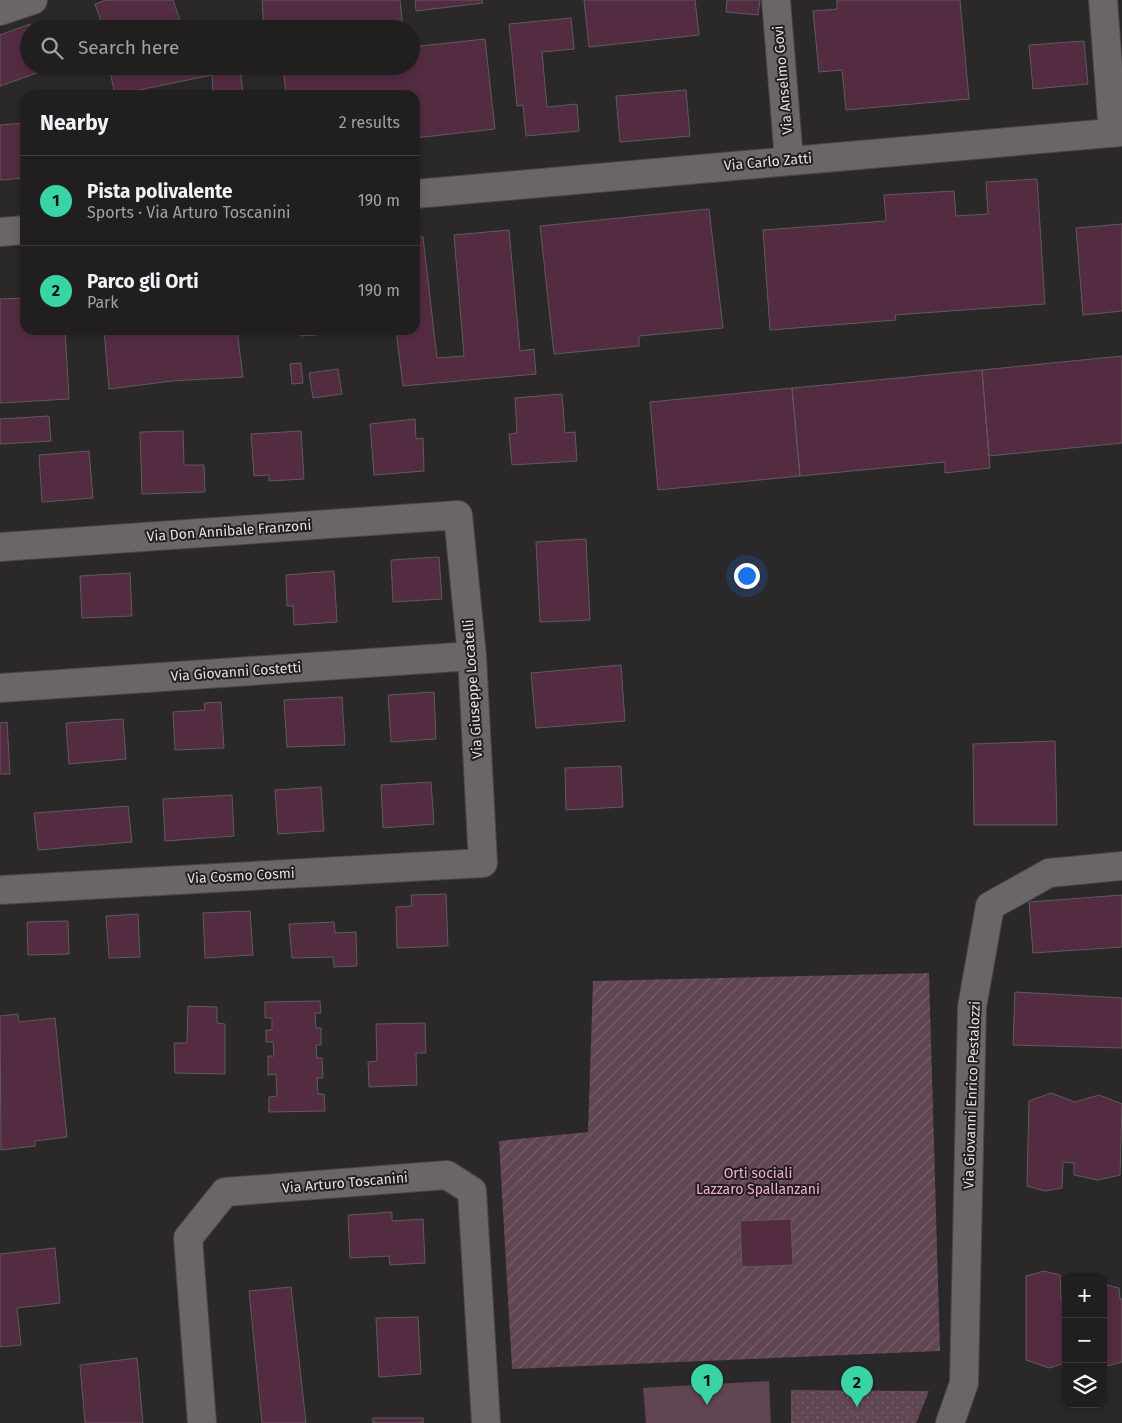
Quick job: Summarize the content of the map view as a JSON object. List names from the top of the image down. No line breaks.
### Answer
{"streets":{"street":["Via Anselmo Govi","Via Carlo Zatti","Via Don Annibale Franzoni","Via Giovanni Costetti","Via Giuseppe Locatelli","Via Cosmo Cosmi","Via Giovanni Enrico Pestalozzi","Via Arturo Toscanini"]},"crossings":[["Via Anselmo Govi","Via Carlo Zatti"],["Via Don Annibale Franzoni","Via Giuseppe Locatelli"],["Via Giovanni Costetti","Via Giuseppe Locatelli"],["Via Giuseppe Locatelli","Via Cosmo Cosmi"]],"parks":["Orti sociali Lazzaro Spallanzani"],"page":{"search":"Search here","heading":["Nearby","2 results"],"list":[{"mark":"1","name":"Pista polivalente","note":"Sports · Via Arturo Toscanini","value":"190 m"},{"mark":"2","name":"Parco gli Orti","note":"Park","value":"190 m"}],"map_buttons":["+","−"],"pins":["1","2"]}}
